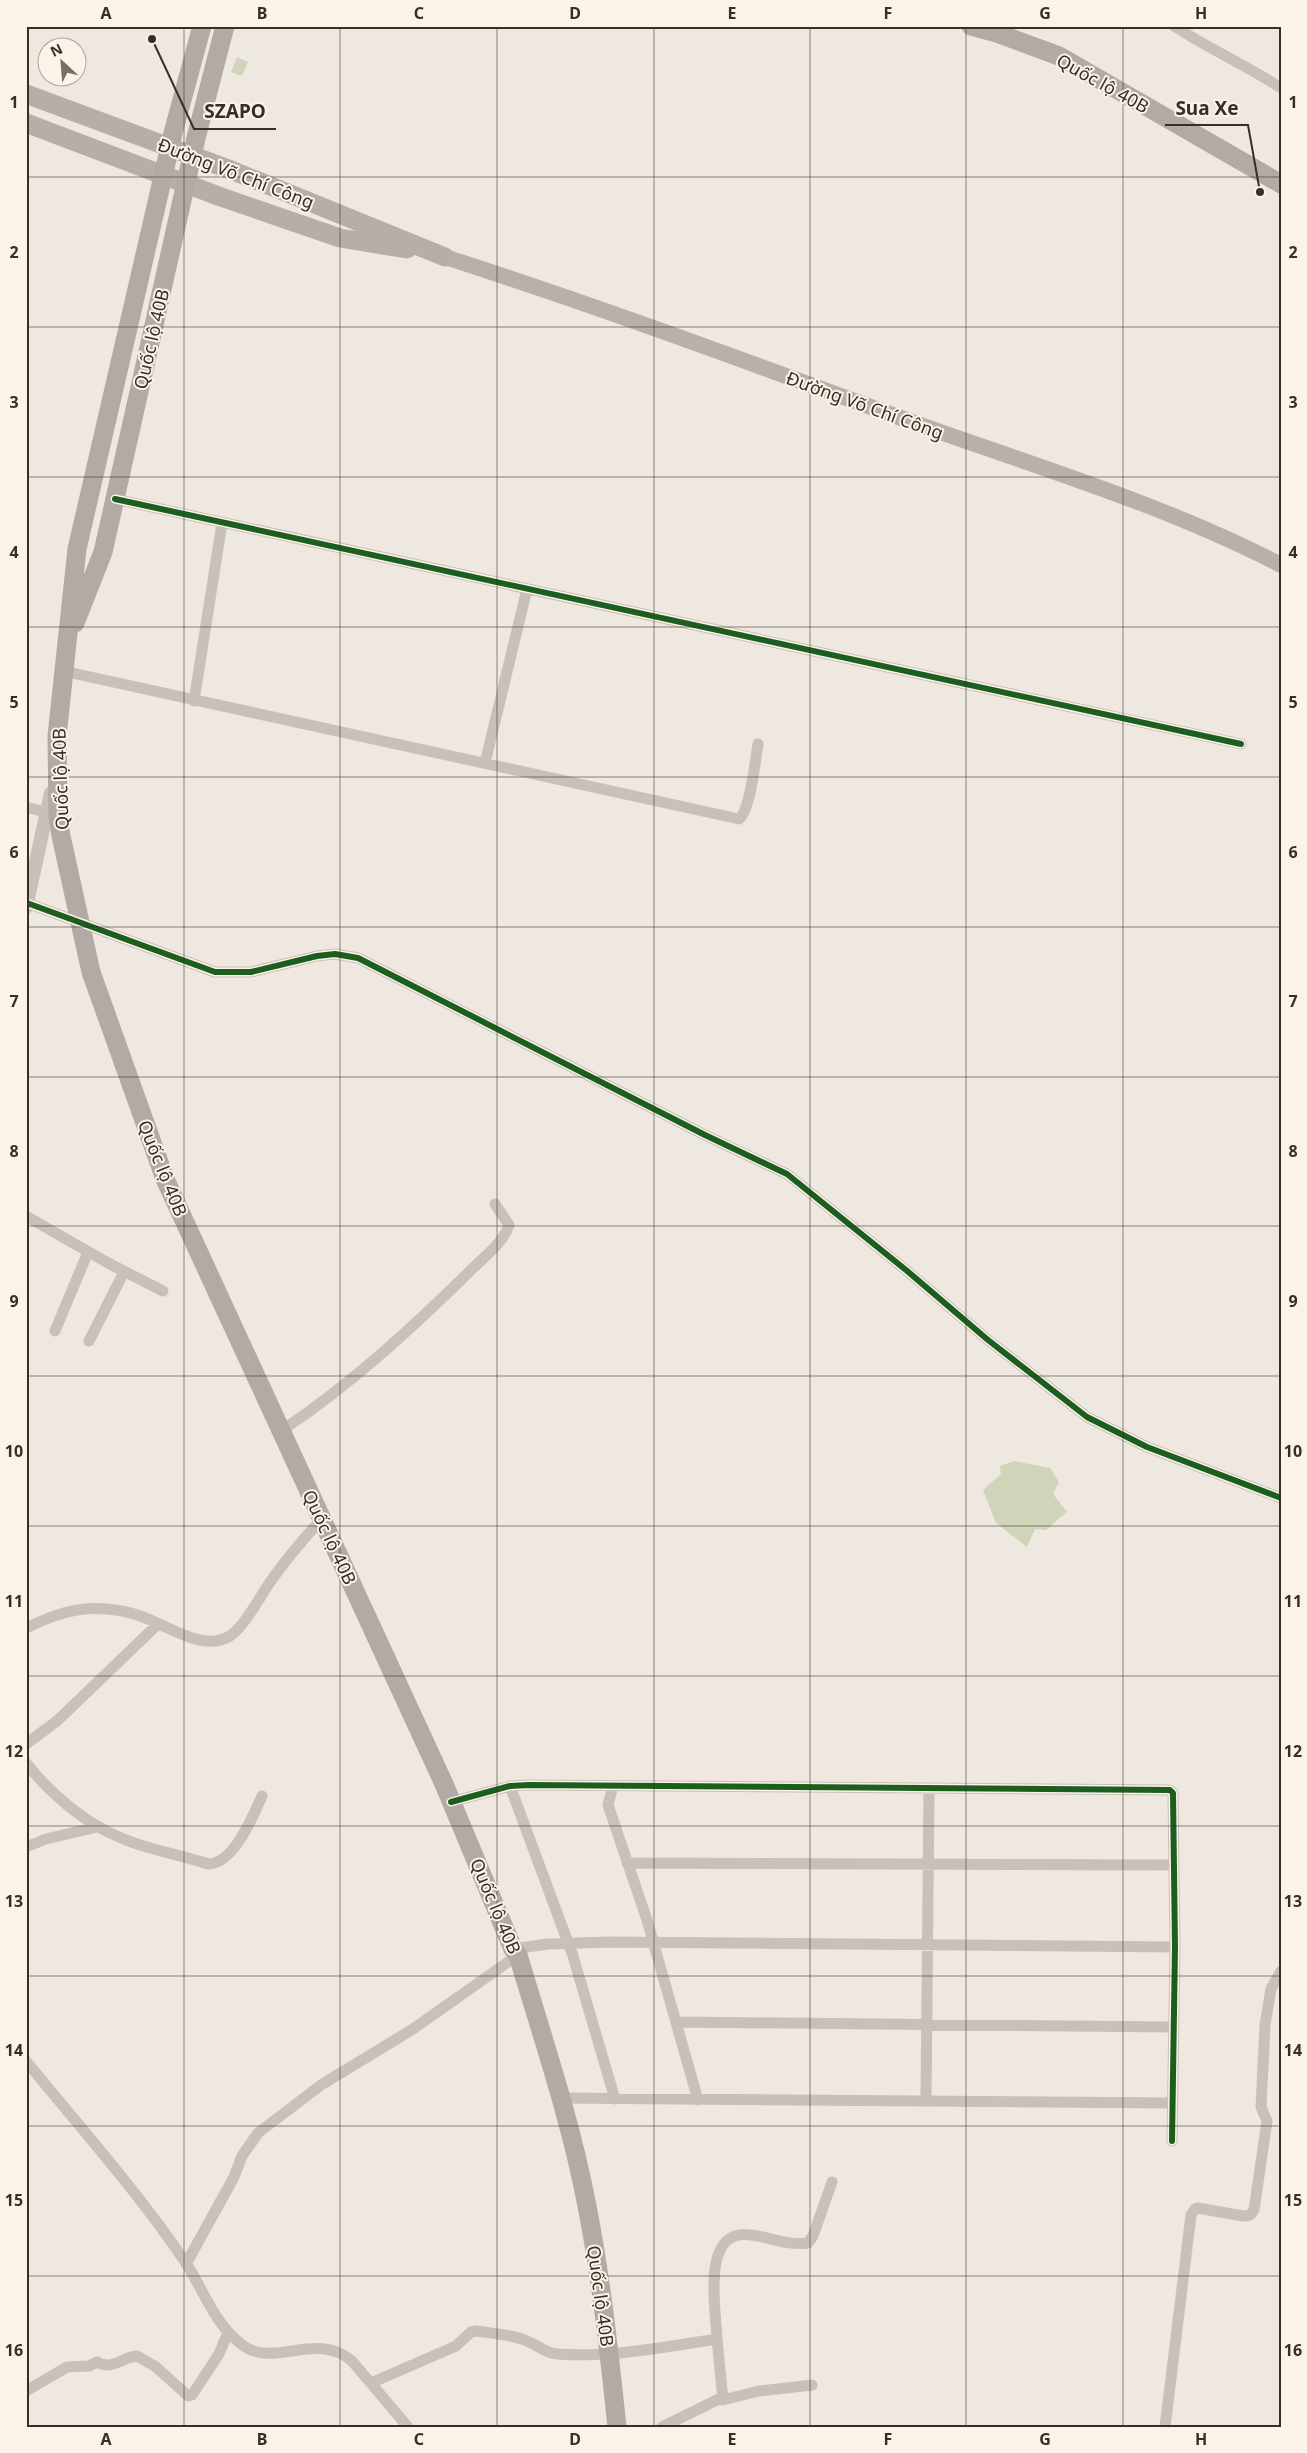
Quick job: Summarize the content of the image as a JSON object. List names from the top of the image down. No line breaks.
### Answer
{"streets":{"highway":["Quốc lộ 40B"],"main road":["Đường Võ Chí Công"]},"crossings":[["Quốc lộ 40B","Đường Võ Chí Công"]],"places":["SZAPO","Sua Xe"],"north":"top left","grid":{"columns":["A","B","C","D","E","F","G","H"],"rows":["1","2","3","4","5","6","7","8","9","10","11","12","13","14","15","16"]}}
